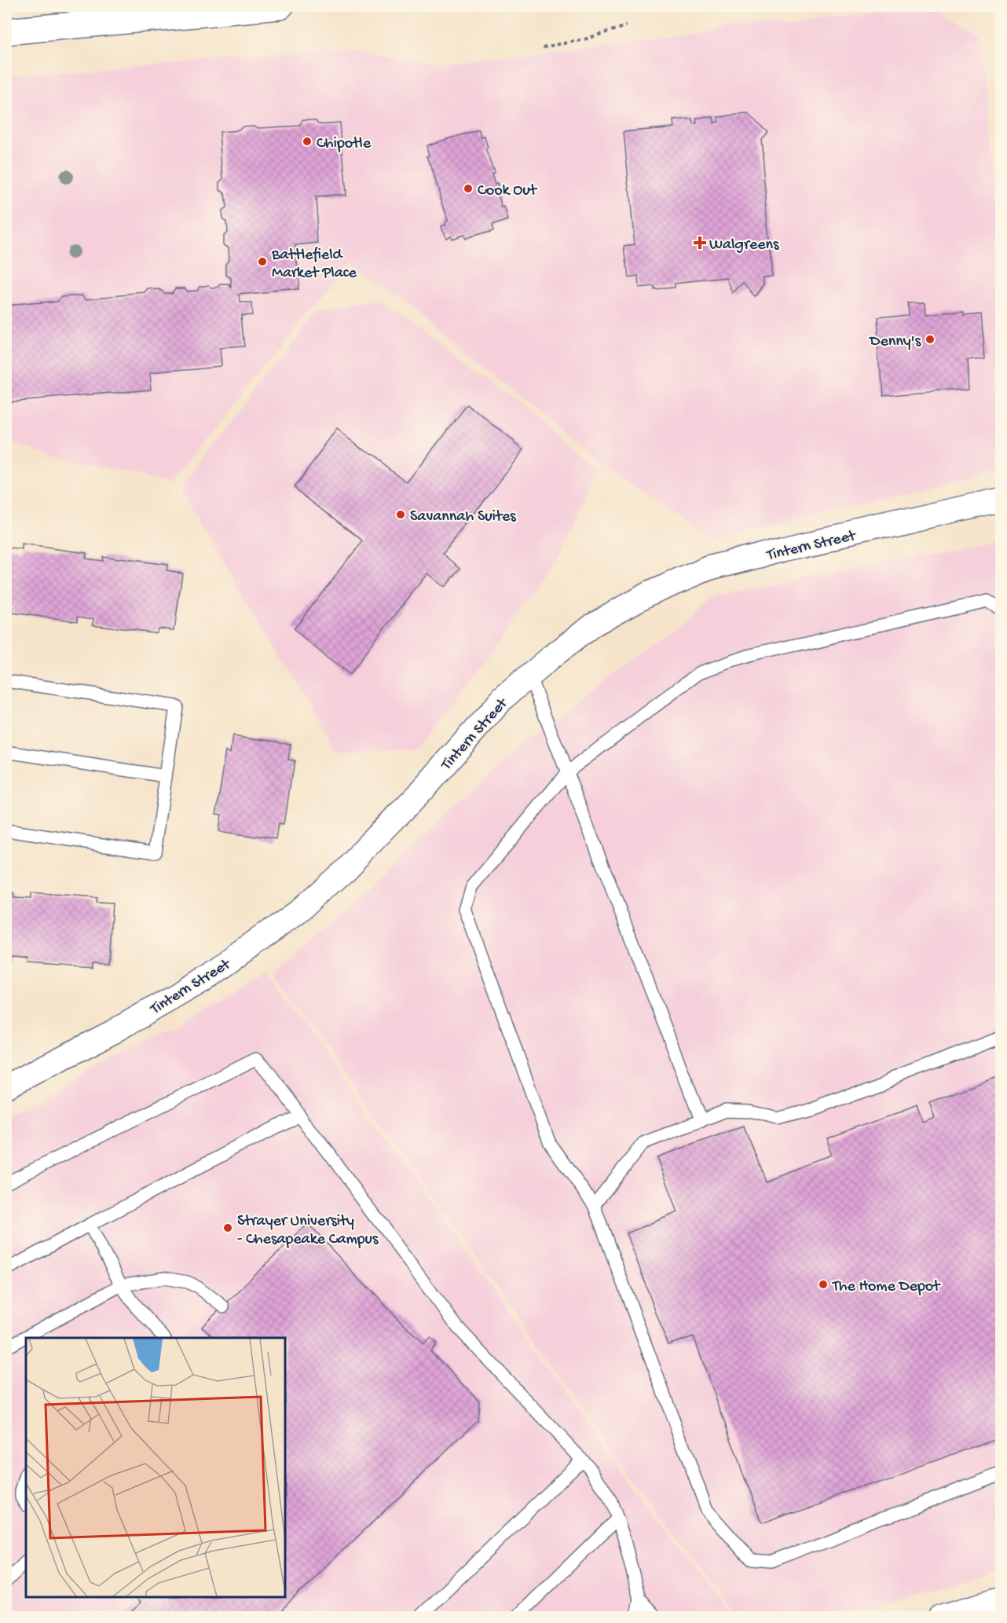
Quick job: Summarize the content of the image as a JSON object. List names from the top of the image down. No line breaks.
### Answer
{"streets":{"street":["Tintern Street"]},"places":{"other":["Chipotle","Cook Out","Battlefield Market Place","Denny's","Savannah Suites","Strayer University - Chesapeake Campus","The Home Depot"],"health":["Walgreens"]}}
